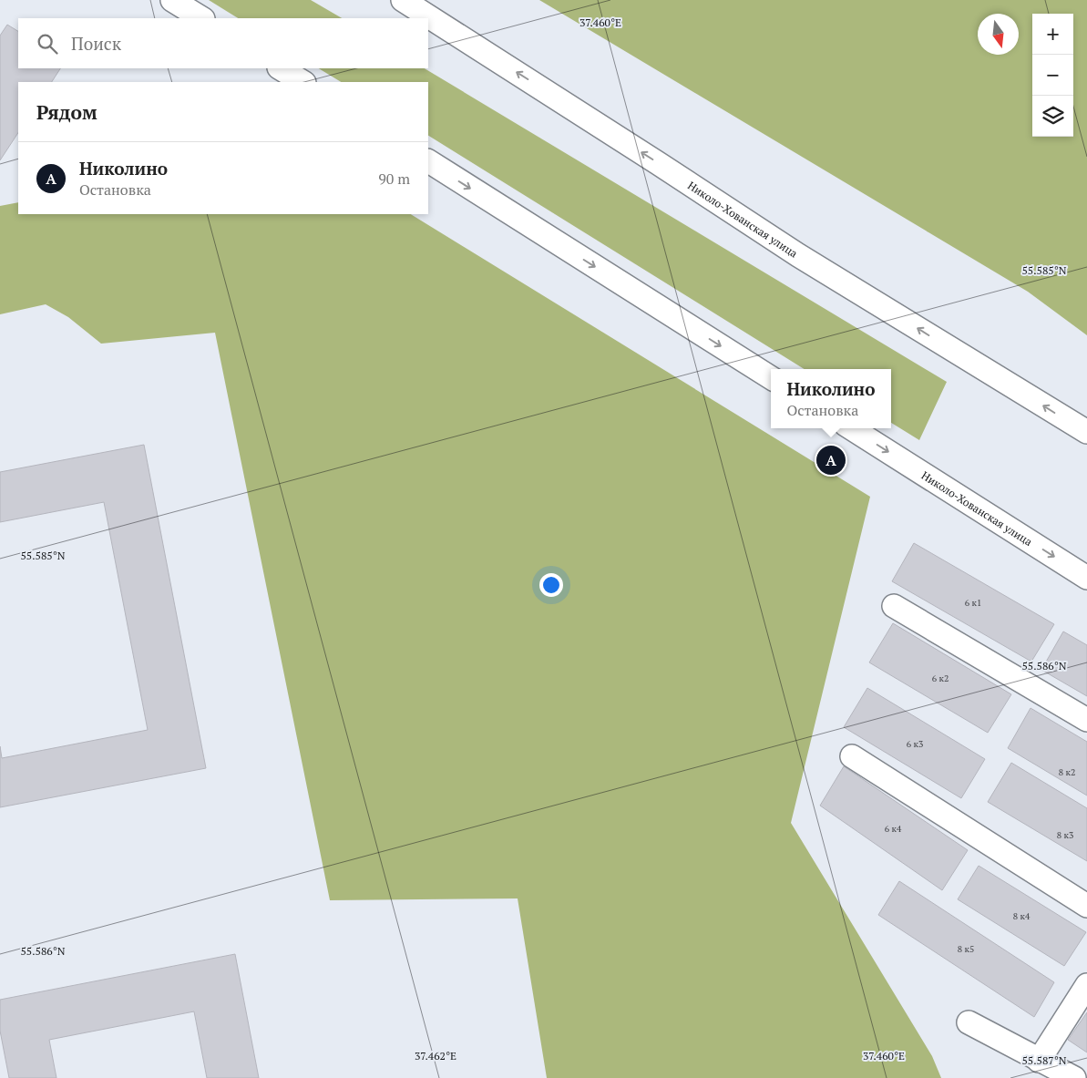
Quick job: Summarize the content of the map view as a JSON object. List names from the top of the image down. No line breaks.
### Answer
{"streets":{"street":["Николо-Хованская улица"]},"house_numbers":["6 к1","6 к2","6 к3","8 к2","6 к4","8 к3","8 к4","8 к5"],"north":"bottom","page":{"map_buttons":["+","−"],"search":"Поиск","heading":"Рядом","list":[{"mark":"A","name":"Николино","note":"Остановка","value":"90 m"}],"popup":["Николино","Остановка"],"pins":"A"},"coordinates":["37.460°E","55.585°N","55.586°N","37.462°E","55.587°N"]}
